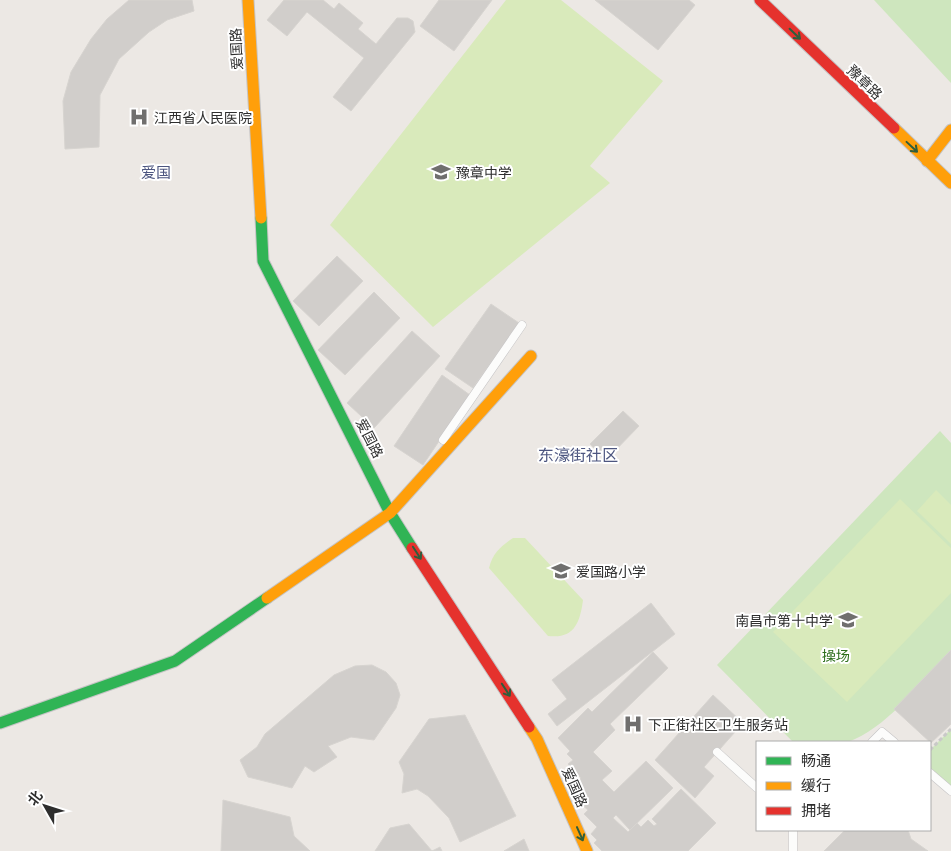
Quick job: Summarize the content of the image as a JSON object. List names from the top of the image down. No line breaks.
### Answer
{"streets":{"street":["爱国路","豫章路"]},"one_way":["爱国路","豫章路"],"districts":["爱国","东濠街社区"],"parks":["操场"],"places":{"hospital":["江西省人民医院","下正街社区卫生服务站"],"school or university":["豫章中学","爱国路小学","南昌市第十中学"]},"legend":["畅通","缓行","拥堵"],"north":"top left"}
